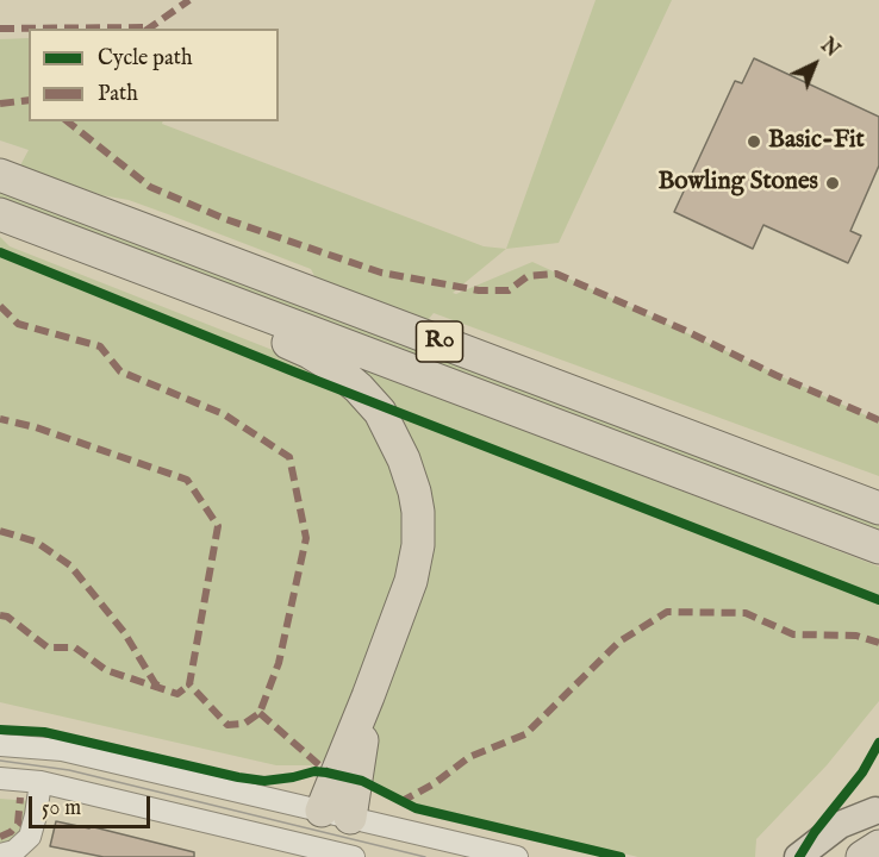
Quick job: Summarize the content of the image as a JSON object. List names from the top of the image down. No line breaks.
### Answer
{"streets":{"highway":["R0"]},"places":["Basic-Fit","Bowling Stones"],"legend":["Cycle path","Path"],"scale_bar":"50 m","north":"top right"}
